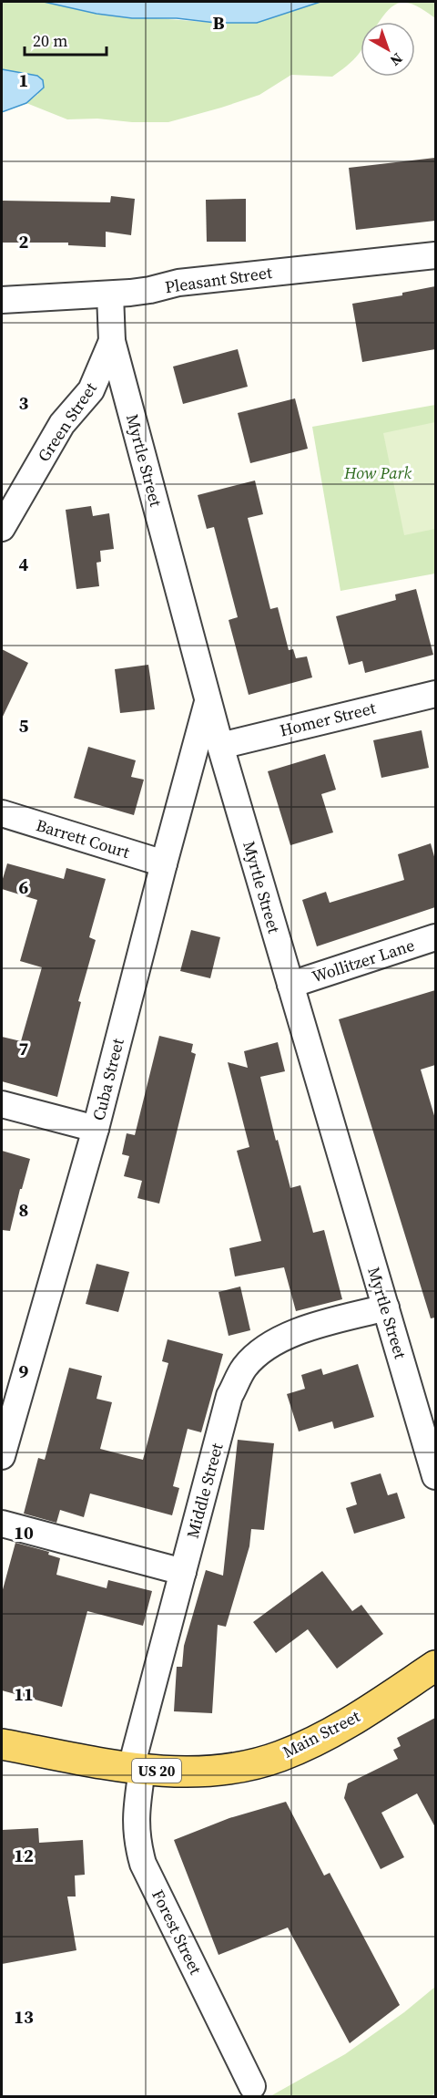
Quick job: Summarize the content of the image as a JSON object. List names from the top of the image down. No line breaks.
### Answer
{"streets":{"main road":["Main Street","US 20"],"street":["Pleasant Street","Green Street","Myrtle Street","Homer Street","Barrett Court","Wollitzer Lane","Cuba Street","Middle Street","Forest Street"]},"crossings":[["Pleasant Street","Myrtle Street"],["Green Street","Myrtle Street"],["Myrtle Street","Homer Street"],["Myrtle Street","Wollitzer Lane"],["Myrtle Street","Cuba Street"],["Myrtle Street","Middle Street"],["Barrett Court","Cuba Street"],["Middle Street","Main Street"],["Middle Street","Forest Street"],["Main Street","Forest Street"]],"parks":["How Park"],"scale_bar":"20 m","north":"bottom right","grid":{"columns":["B"],"rows":["1","2","3","4","5","6","7","8","9","10","11","12","13"]}}
